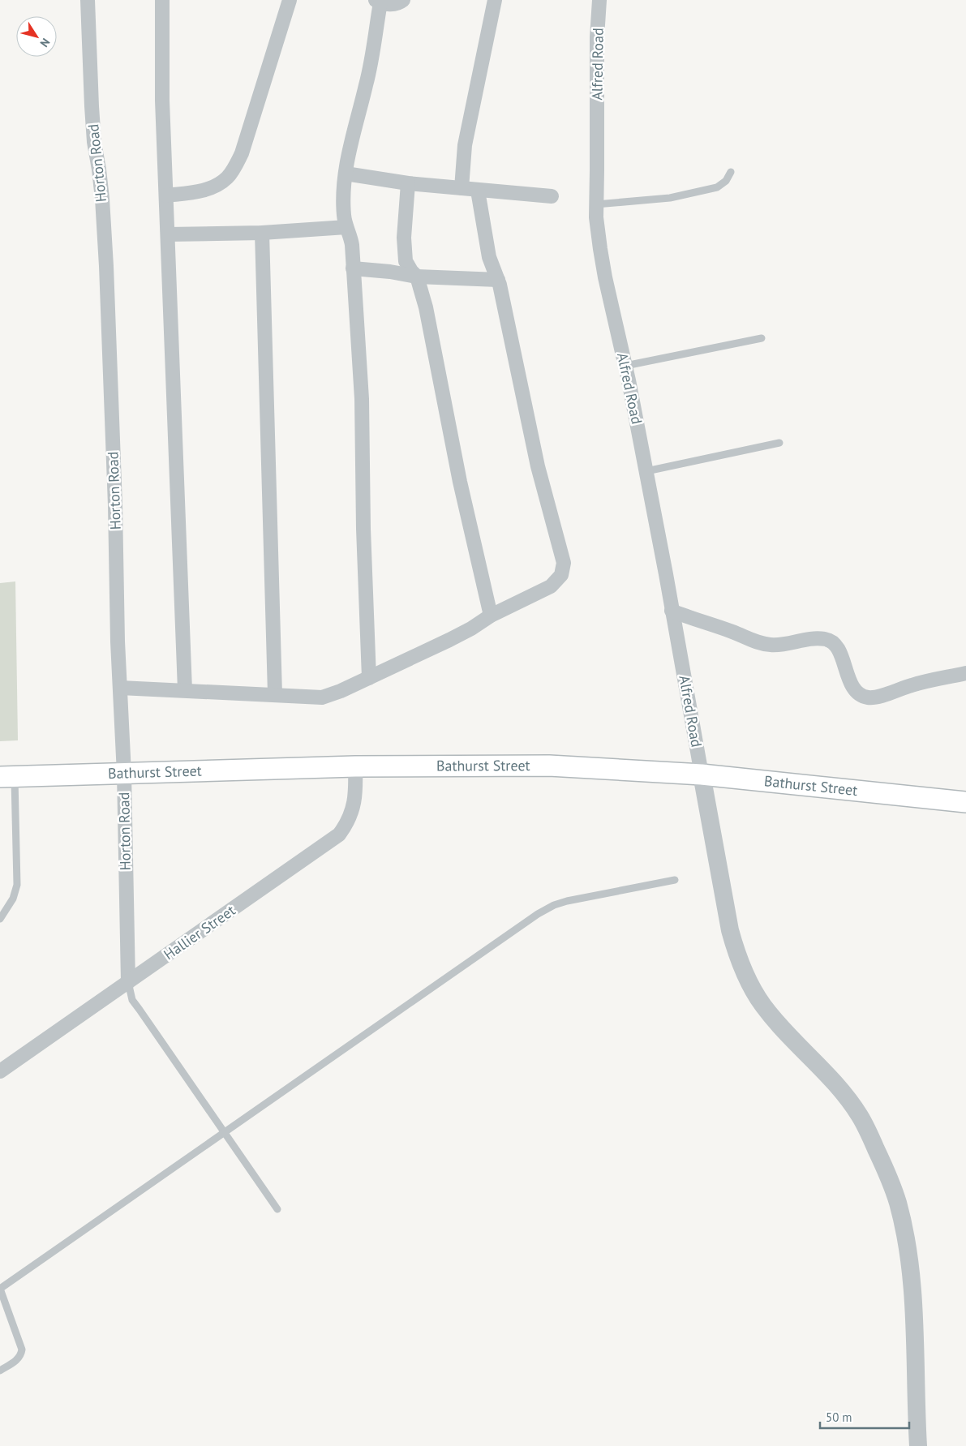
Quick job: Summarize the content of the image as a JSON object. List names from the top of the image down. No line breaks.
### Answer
{"streets":{"main road":["Bathurst Street"],"street":["Alfred Road","Horton Road","Hallier Street"]},"crossings":[["Alfred Road","Bathurst Street"],["Horton Road","Bathurst Street"],["Horton Road","Hallier Street"],["Bathurst Street","Hallier Street"]],"scale_bar":"50 m","north":"bottom right"}
